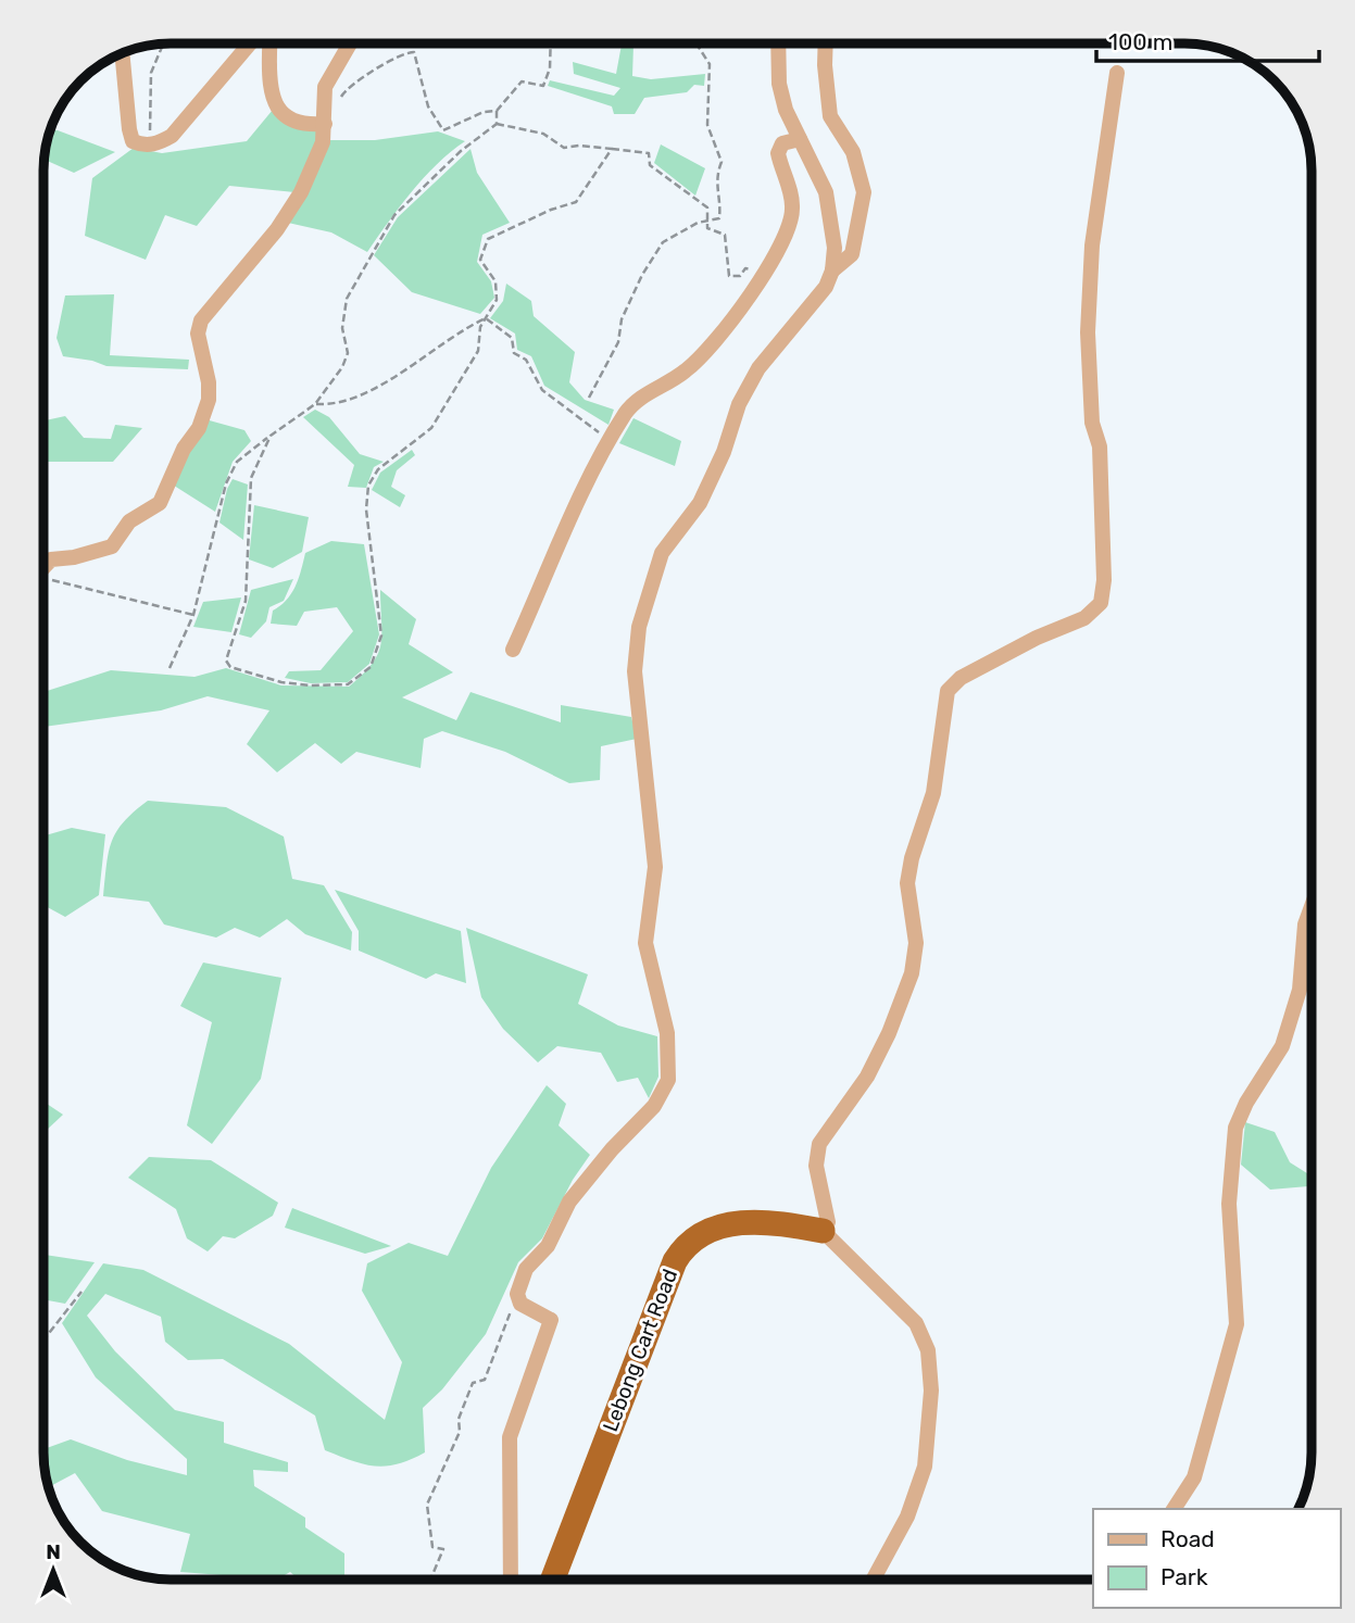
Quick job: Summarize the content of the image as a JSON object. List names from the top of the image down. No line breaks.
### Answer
{"streets":{"highway":["Lebong Cart Road"]},"legend":["Road","Park"],"scale_bar":"100 m","north":"top"}
